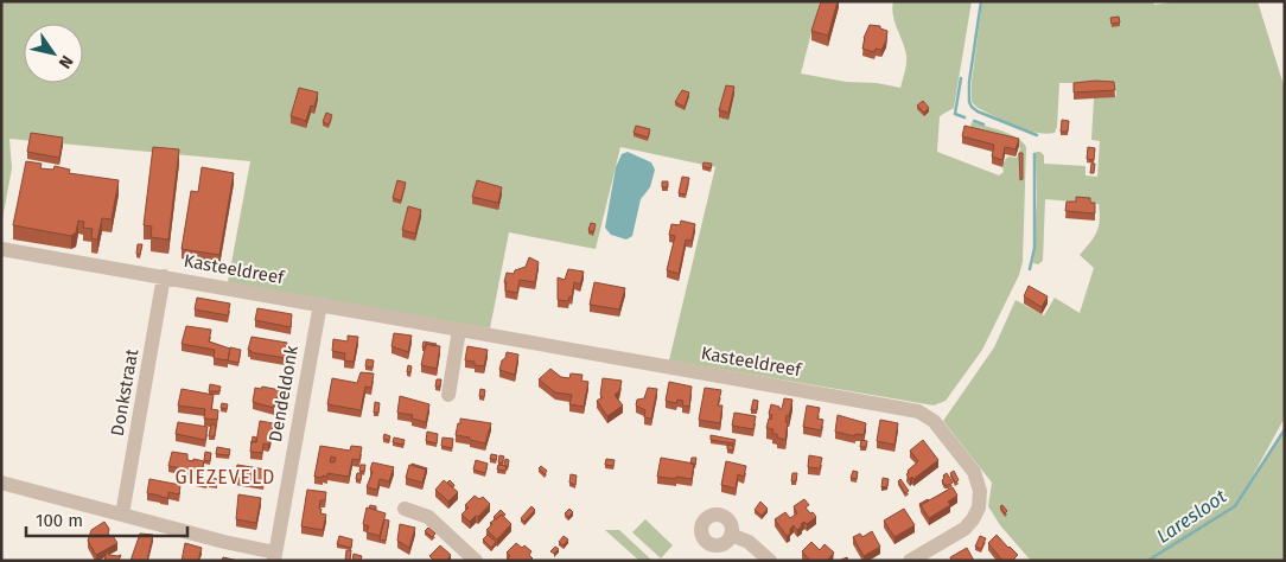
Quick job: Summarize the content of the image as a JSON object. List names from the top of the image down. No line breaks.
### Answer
{"streets":{"street":["Kasteeldreef","Donkstraat","Dendeldonk"]},"crossings":[["Kasteeldreef","Donkstraat"],["Kasteeldreef","Dendeldonk"]],"districts":["GIEZEVELD"],"water":["Laresloot"],"scale_bar":"100 m","north":"bottom right"}
